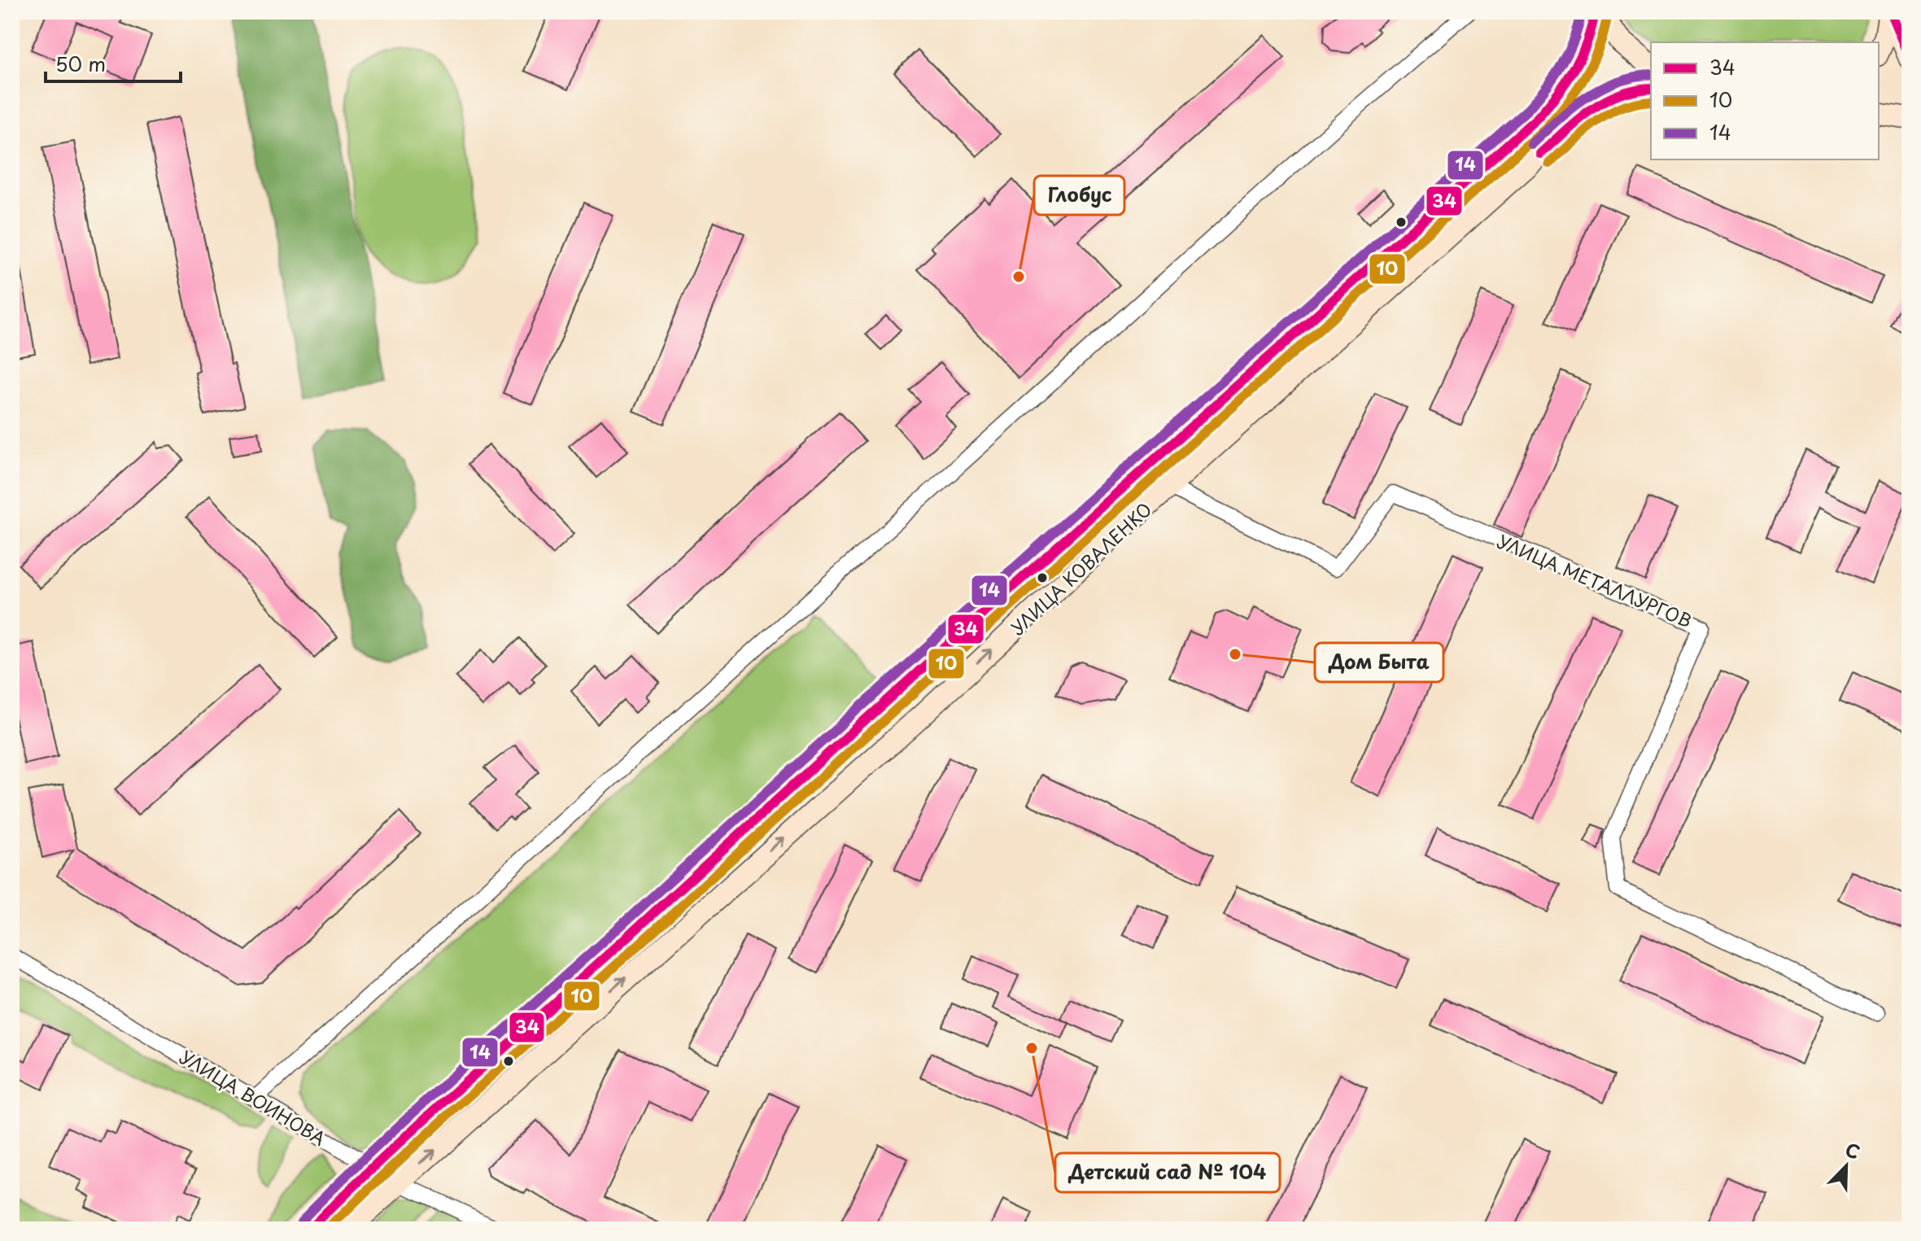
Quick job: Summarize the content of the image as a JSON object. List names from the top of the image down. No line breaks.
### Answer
{"streets":{"main road":["УЛИЦА КОВАЛЕНКО","УЛИЦА МЕТАЛЛУРГОВ","УЛИЦА ВОИНОВА"]},"crossings":[["УЛИЦА КОВАЛЕНКО","УЛИЦА МЕТАЛЛУРГОВ"],["УЛИЦА КОВАЛЕНКО","УЛИЦА ВОИНОВА"]],"places":["Глобус","Дом Быта","Детский сад № 104"],"lines":["transit line 34","transit line 14","transit line 10"],"legend":["34","10","14"],"scale_bar":"50 m","north":"top right"}
